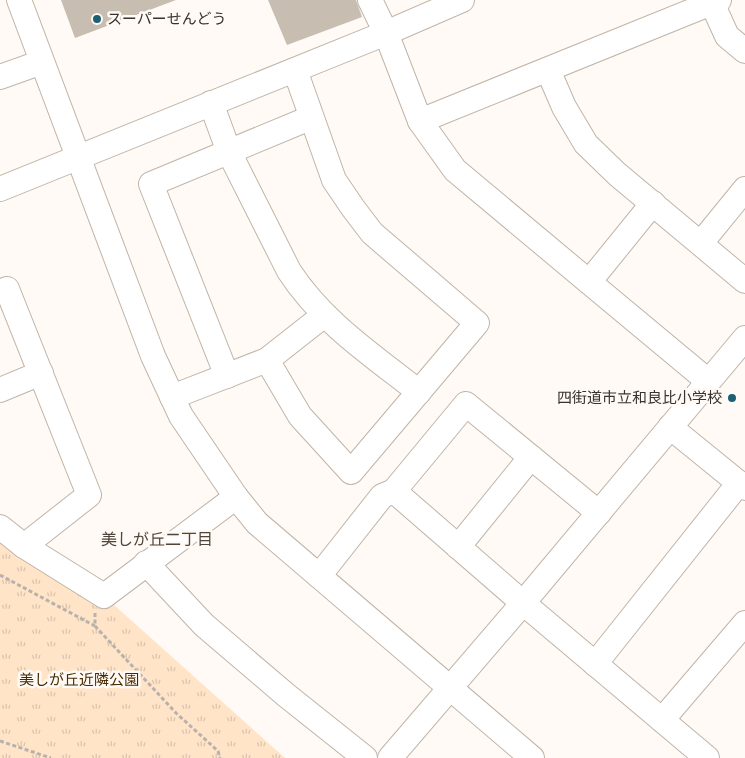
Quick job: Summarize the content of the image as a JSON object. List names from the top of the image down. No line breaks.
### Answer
{"districts":["美しが丘二丁目"],"parks":["美しが丘近隣公園"],"places":["スーパーせんどう","四街道市立和良比小学校"]}
